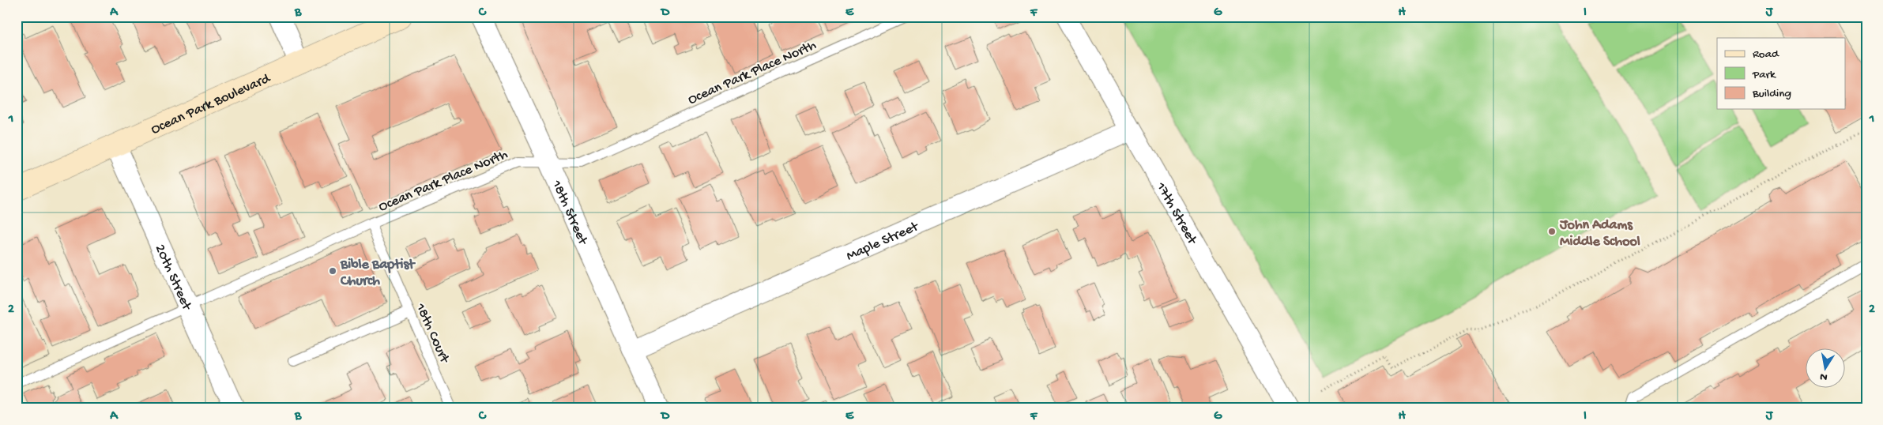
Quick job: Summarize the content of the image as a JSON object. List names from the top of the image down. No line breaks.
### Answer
{"streets":{"street":["Ocean Park Boulevard","18th Street","17th Street","Maple Street","20th Street"],"lane":["Ocean Park Place North","18th Court"]},"crossings":[["Ocean Park Place North","18th Street"],["Ocean Park Place North","20th Street"],["Ocean Park Place North","18th Court"],["Ocean Park Boulevard","20th Street"],["18th Street","Maple Street"],["17th Street","Maple Street"]],"places":["John Adams Middle School","Bible Baptist Church"],"legend":["Road","Park","Building"],"north":"bottom","grid":{"columns":["A","B","C","D","E","F","G","H","I","J"],"rows":["1","2"]}}
